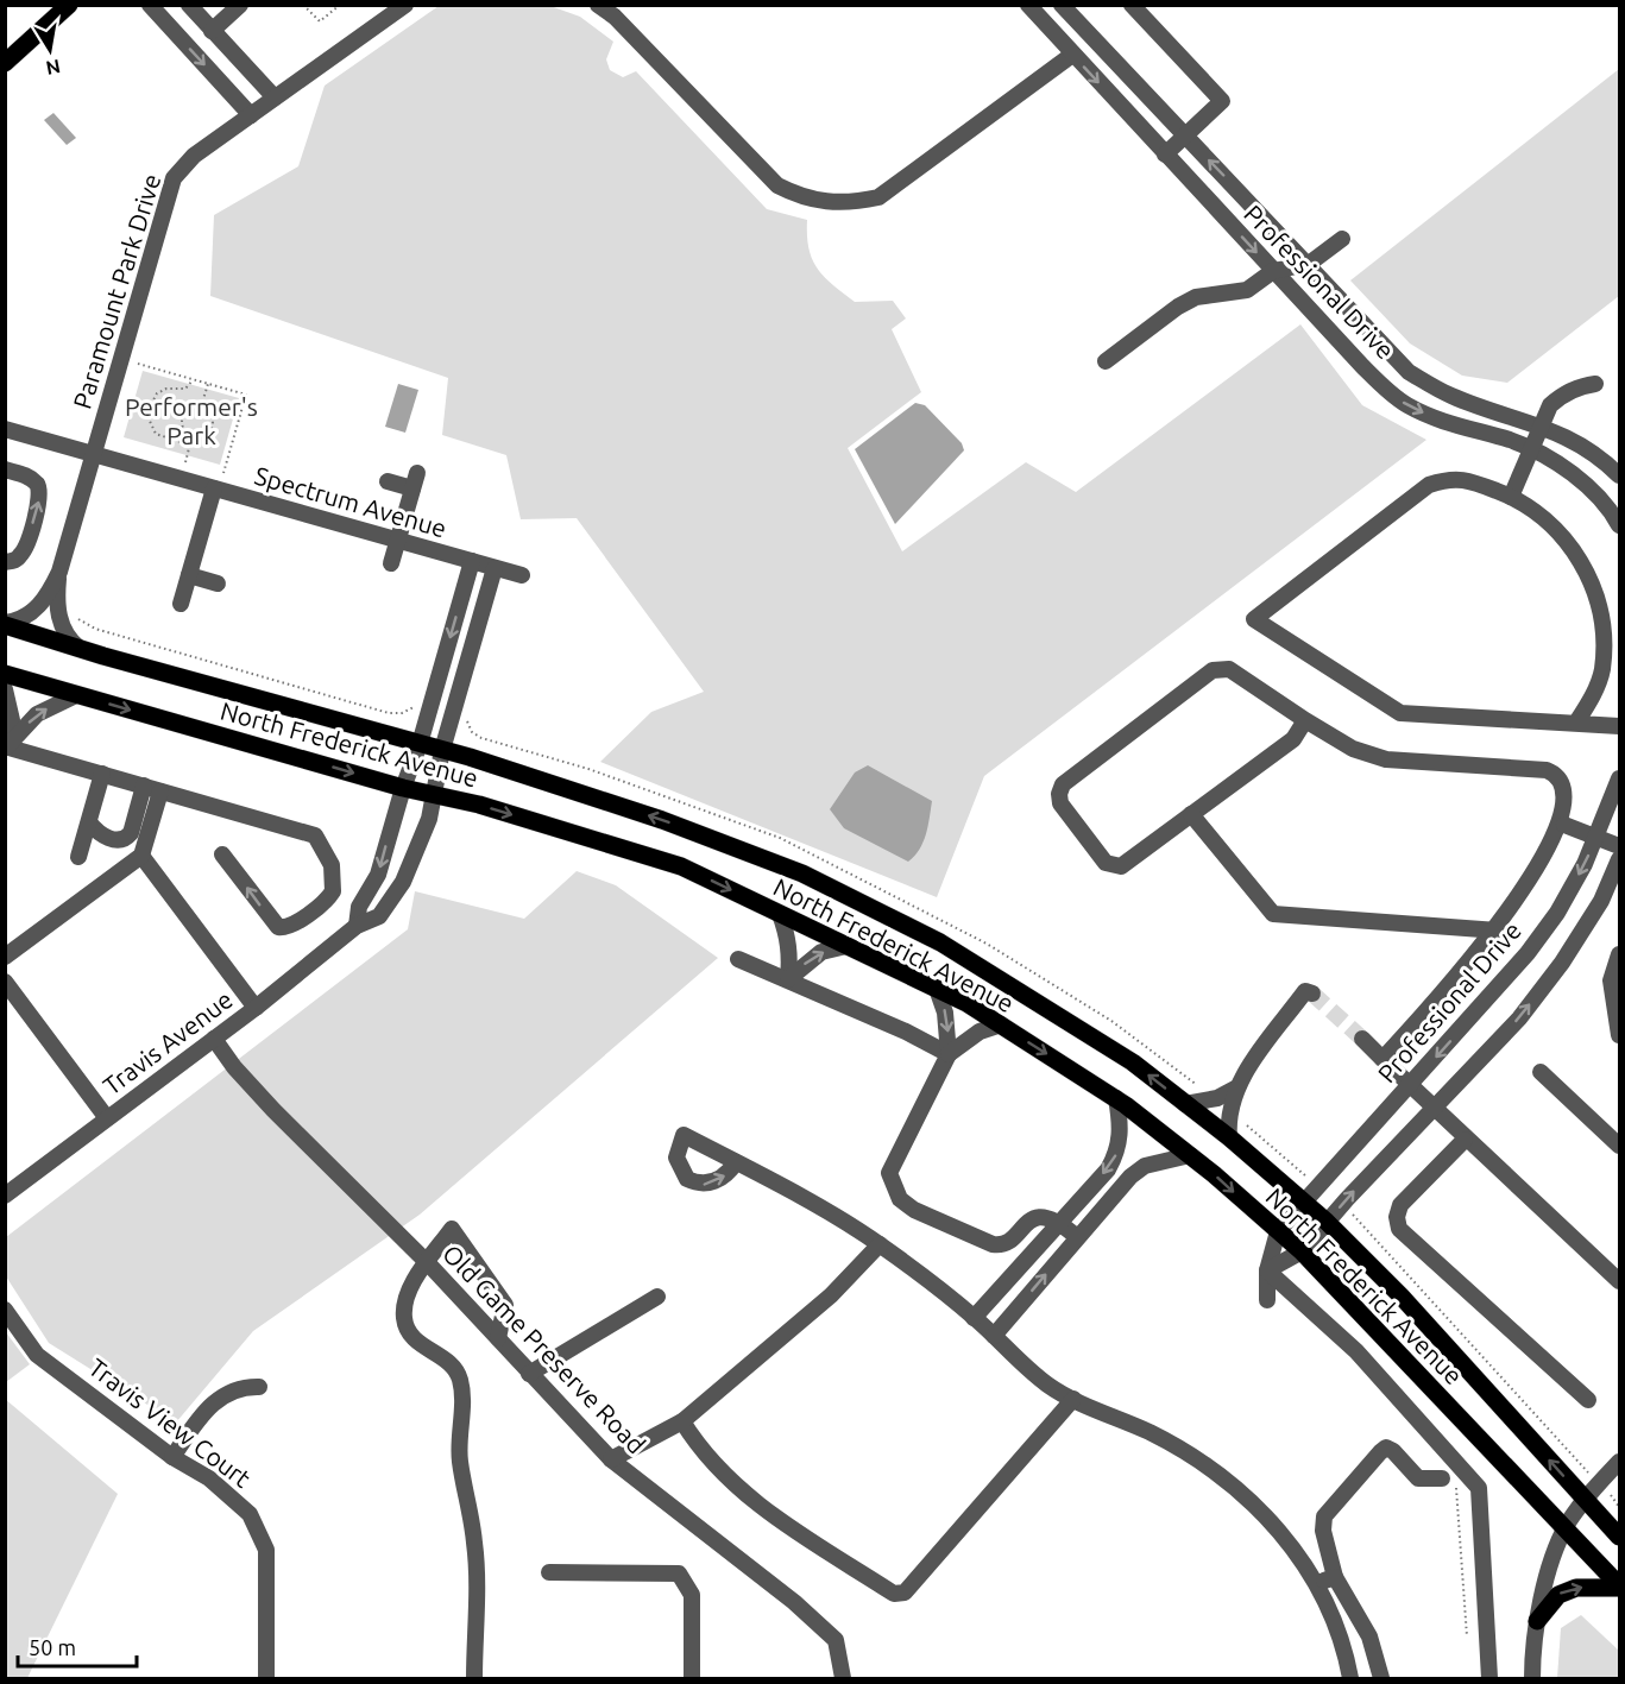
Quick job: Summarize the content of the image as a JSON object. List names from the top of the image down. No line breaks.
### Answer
{"streets":{"main road":["North Frederick Avenue"],"street":["Professional Drive","Paramount Park Drive","Spectrum Avenue","Travis Avenue","Old Game Preserve Road","Travis View Court"]},"crossings":[["Professional Drive","North Frederick Avenue"],["Paramount Park Drive","Spectrum Avenue"],["Paramount Park Drive","North Frederick Avenue"],["Spectrum Avenue","North Frederick Avenue"],["North Frederick Avenue","Travis Avenue"],["Travis Avenue","Old Game Preserve Road"]],"parks":["Performer's Park"],"scale_bar":"50 m","north":"bottom"}
